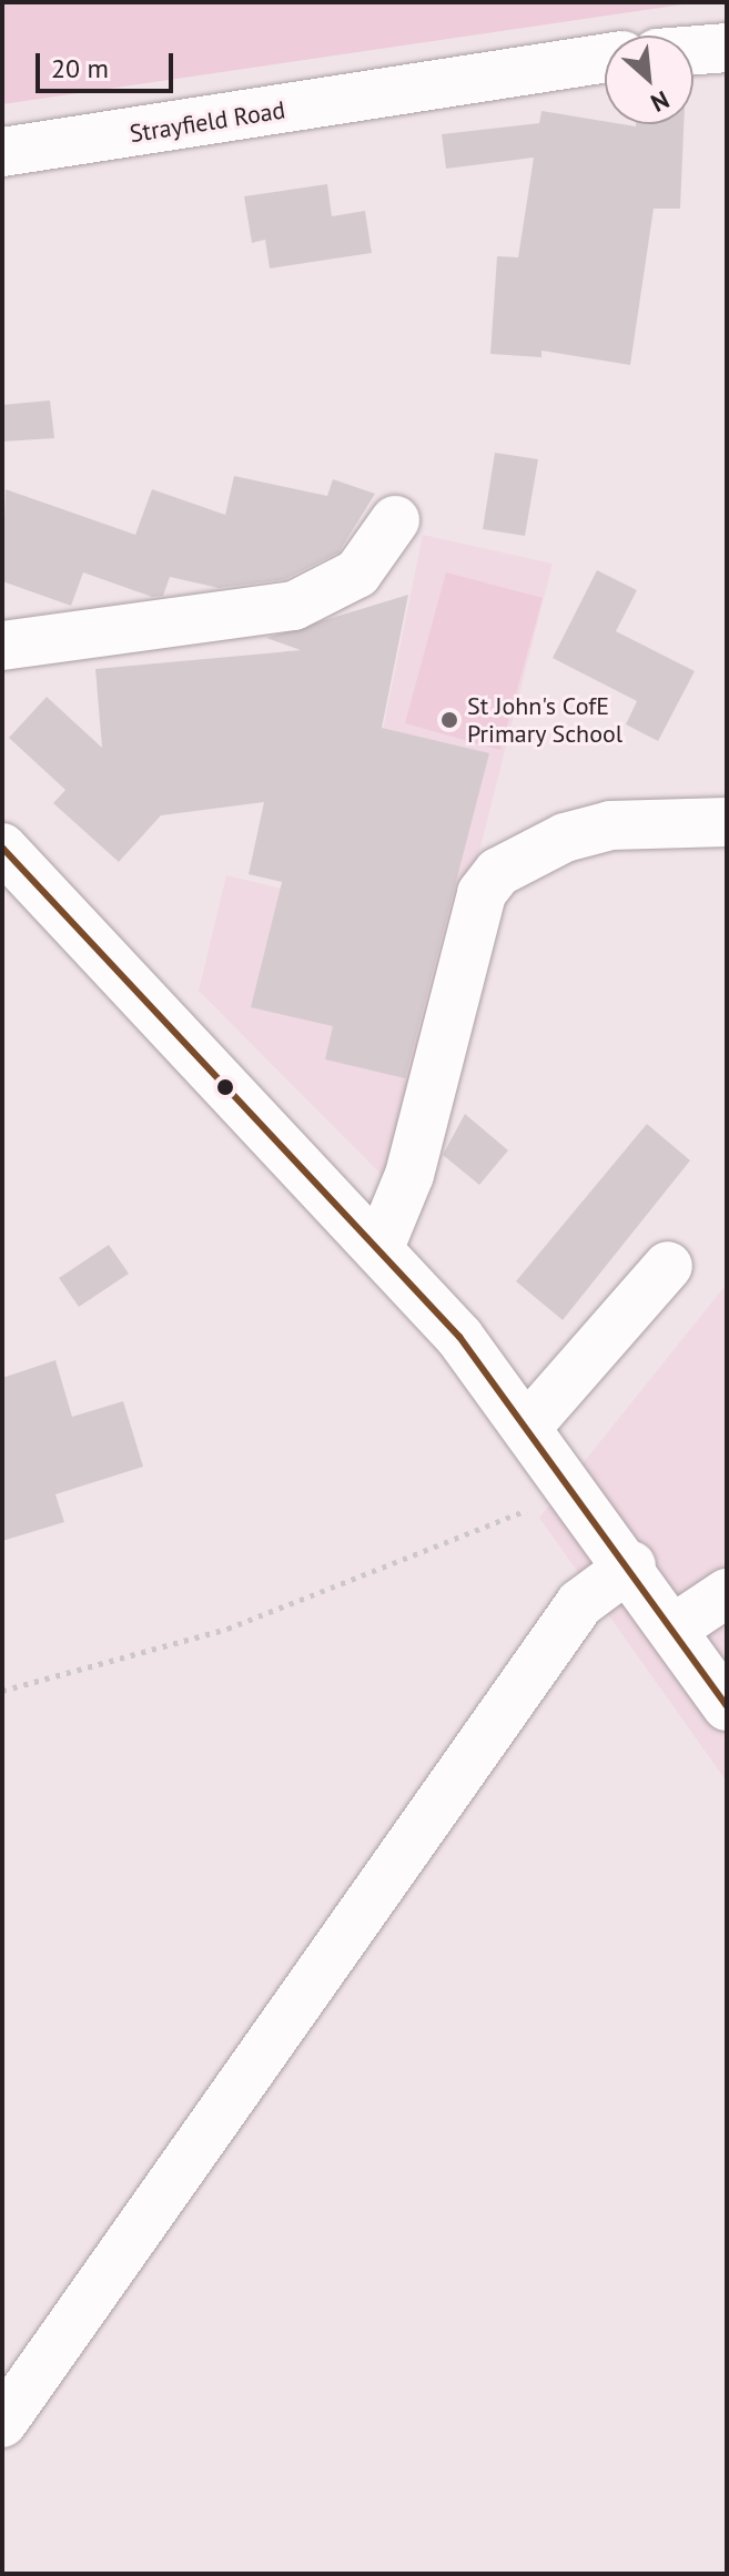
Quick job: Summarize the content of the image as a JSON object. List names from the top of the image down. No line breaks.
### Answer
{"streets":{"street":["Strayfield Road"]},"places":["St John's CofE Primary School"],"scale_bar":"20 m","north":"bottom right"}
